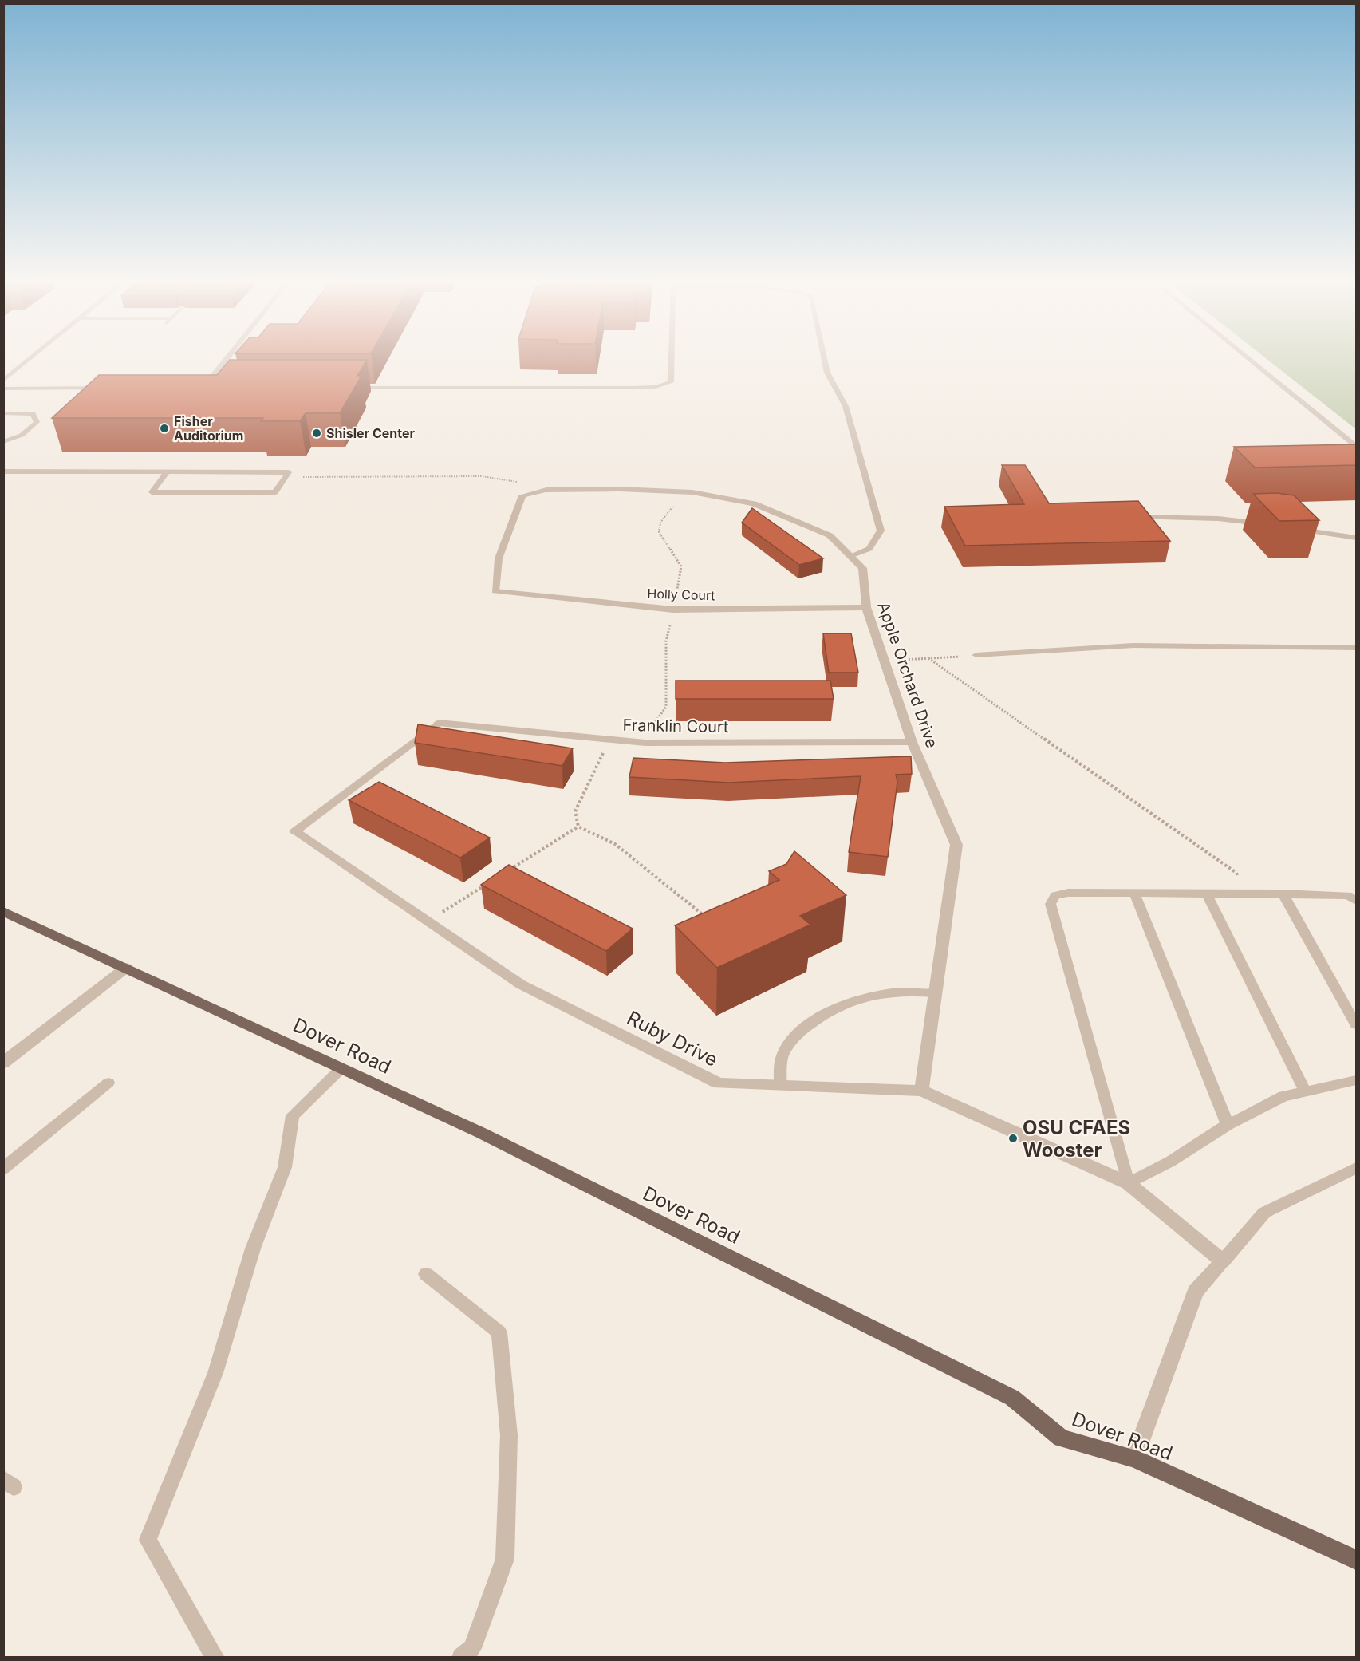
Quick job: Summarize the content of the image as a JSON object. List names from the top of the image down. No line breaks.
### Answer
{"streets":{"main road":["Dover Road"],"street":["Holly Court","Apple Orchard Drive","Franklin Court","Ruby Drive"]},"crossings":[["Holly Court","Apple Orchard Drive"],["Apple Orchard Drive","Franklin Court"],["Apple Orchard Drive","Ruby Drive"]],"places":["Fisher Auditorium","Shisler Center","OSU CFAES Wooster"]}
